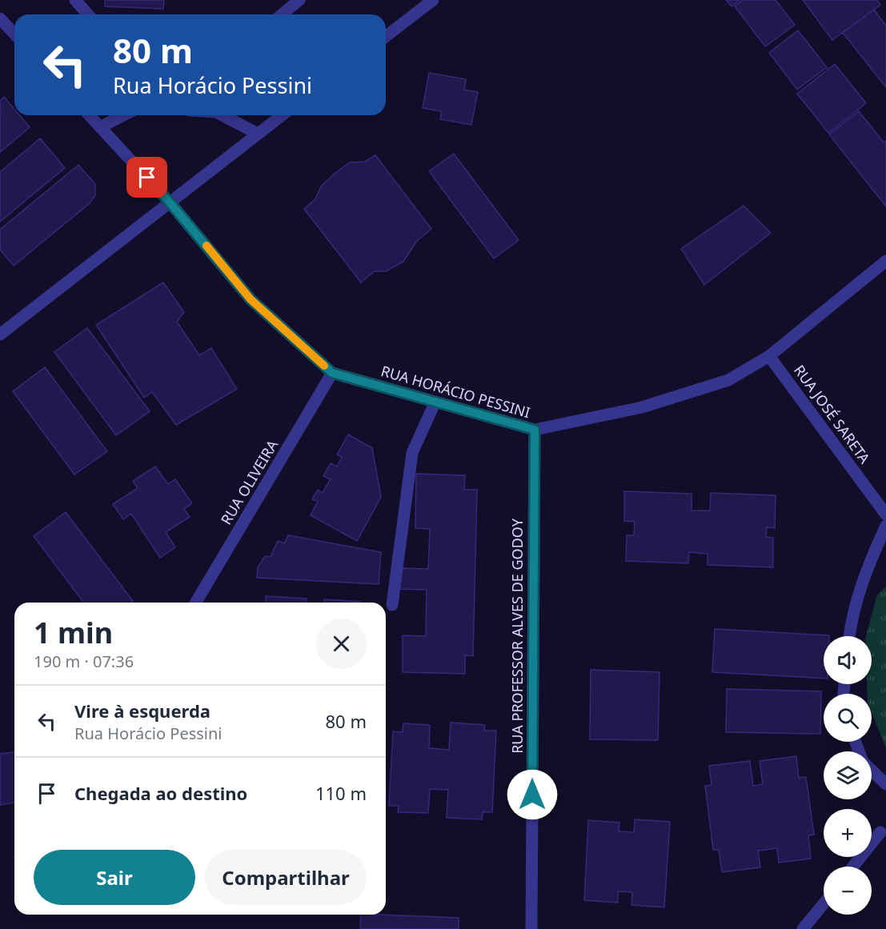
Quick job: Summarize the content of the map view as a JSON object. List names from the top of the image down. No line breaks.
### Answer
{"streets":{"street":["RUA HORÁCIO PESSINI","RUA JOSÉ SARETA","RUA OLIVEIRA","RUA PROFESSOR ALVES DE GODOY"]},"crossings":[["RUA HORÁCIO PESSINI","RUA JOSÉ SARETA"],["RUA HORÁCIO PESSINI","RUA OLIVEIRA"],["RUA HORÁCIO PESSINI","RUA PROFESSOR ALVES DE GODOY"]],"page":{"turn":["80 m","Rua Horácio Pessini"],"heading":["1 min","190 m · 07:36"],"map_buttons":["+","−"],"list":[{"name":"Vire à esquerda","note":"Rua Horácio Pessini","value":"80 m"},{"name":"Chegada ao destino","value":"110 m"}],"buttons":["Sair","Compartilhar"]}}
